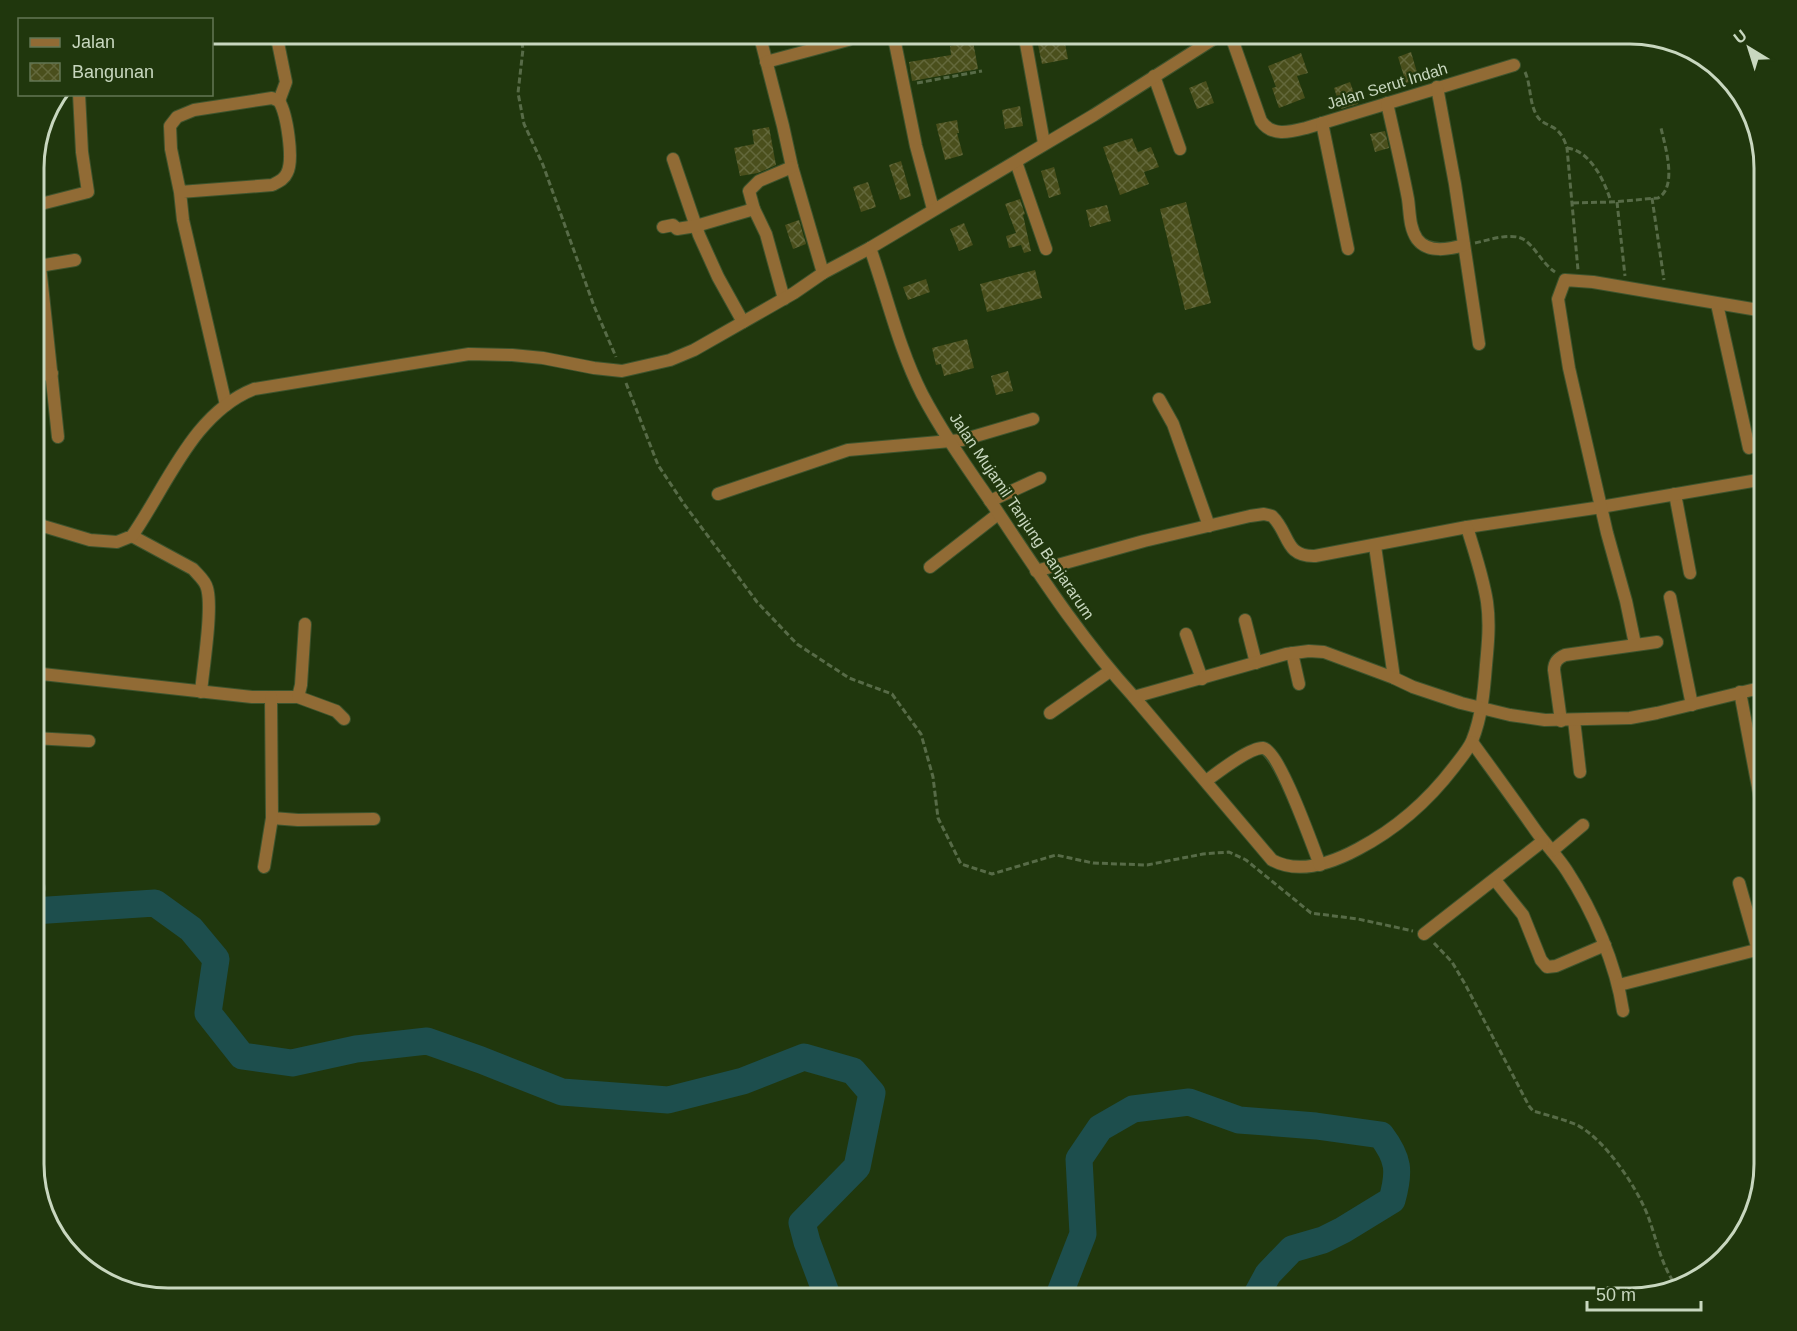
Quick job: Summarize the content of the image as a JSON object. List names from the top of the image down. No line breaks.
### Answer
{"streets":{"street":["Jalan Serut Indah","Jalan Mujamil Tanjung Banjararum"]},"legend":["Jalan","Bangunan"],"scale_bar":"50 m","north":"top left"}
